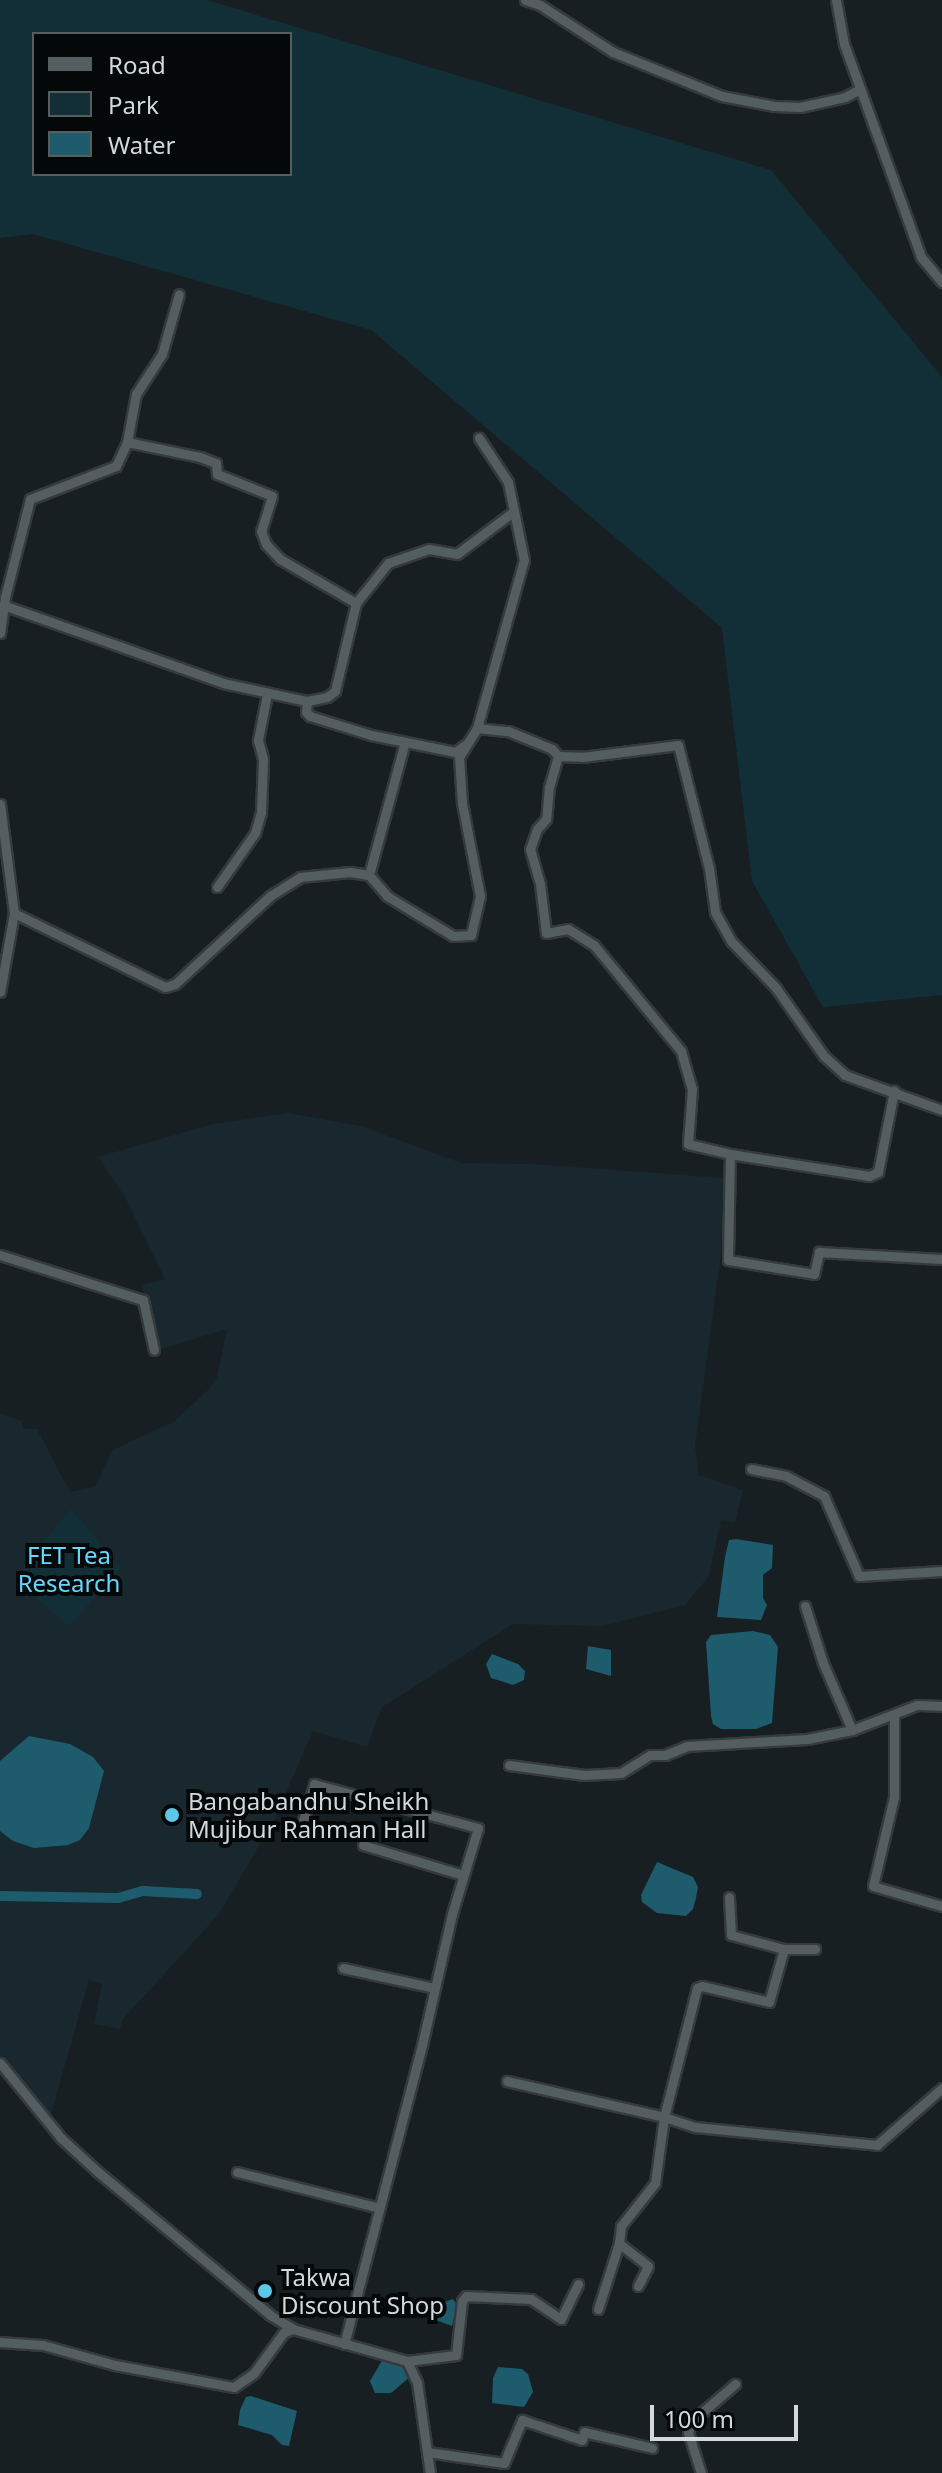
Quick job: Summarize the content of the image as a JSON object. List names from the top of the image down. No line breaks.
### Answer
{"parks":["FET Tea Research"],"places":["Bangabandhu Sheikh Mujibur Rahman Hall","Takwa Discount Shop"],"legend":["Road","Park","Water"],"scale_bar":"100 m"}
